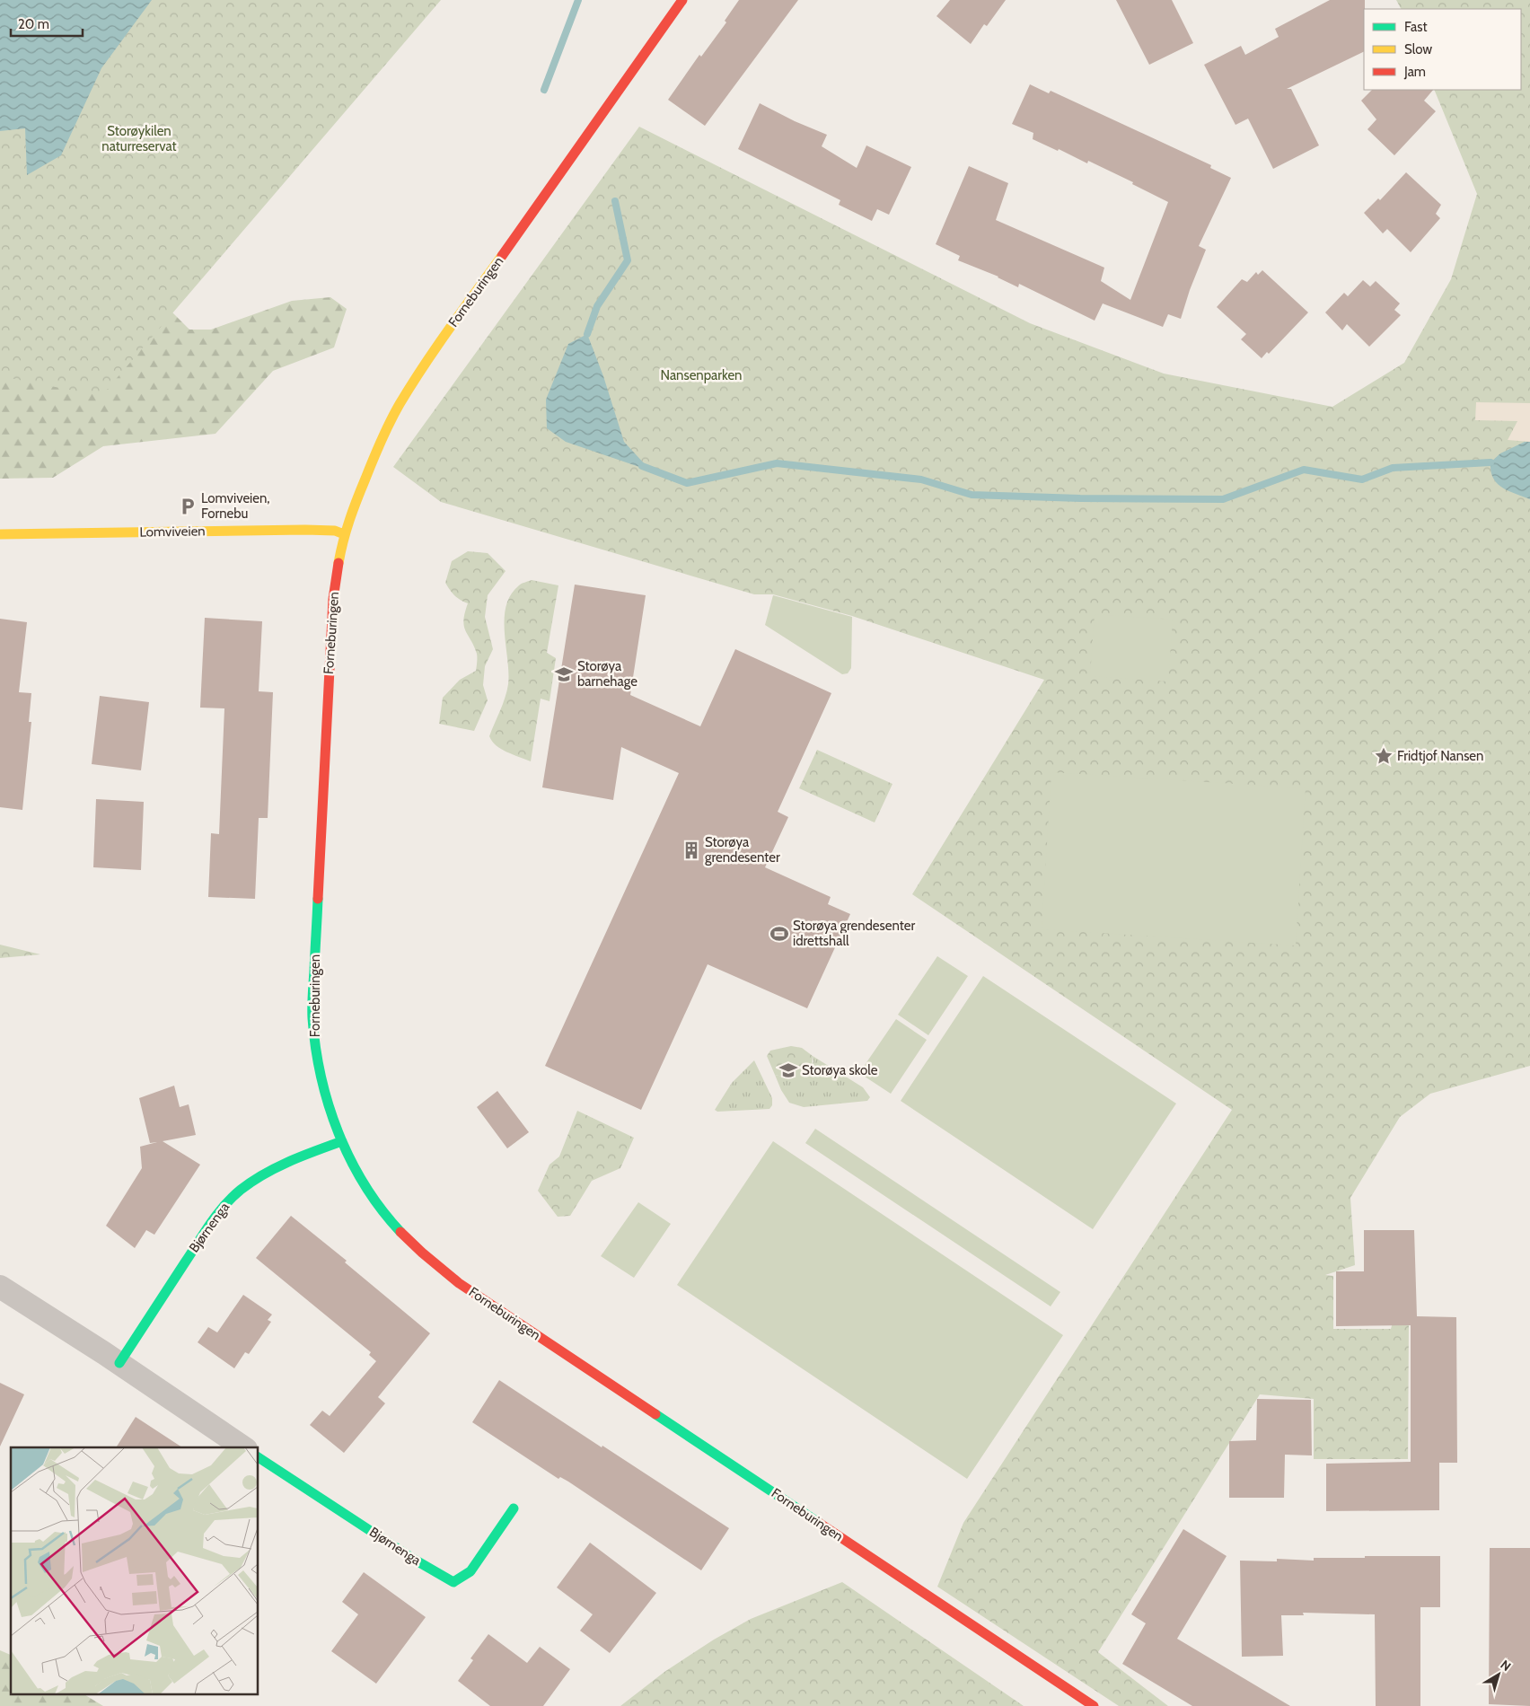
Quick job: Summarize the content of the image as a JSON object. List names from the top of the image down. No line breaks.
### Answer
{"streets":{"street":["Forneburingen","Lomviveien","Bjørnenga"]},"crossings":[["Forneburingen","Lomviveien"],["Forneburingen","Bjørnenga"]],"parks":["Storøykilen naturreservat","Nansenparken"],"places":{"parking":["Lomviveien, Fornebu"],"school or university":["Storøya barnehage","Storøya skole"],"place":["Fridtjof Nansen"],"building":["Storøya grendesenter"],"sports":["Storøya grendesenter idrettshall"]},"legend":["Fast","Slow","Jam"],"scale_bar":"20 m","north":"top right"}
